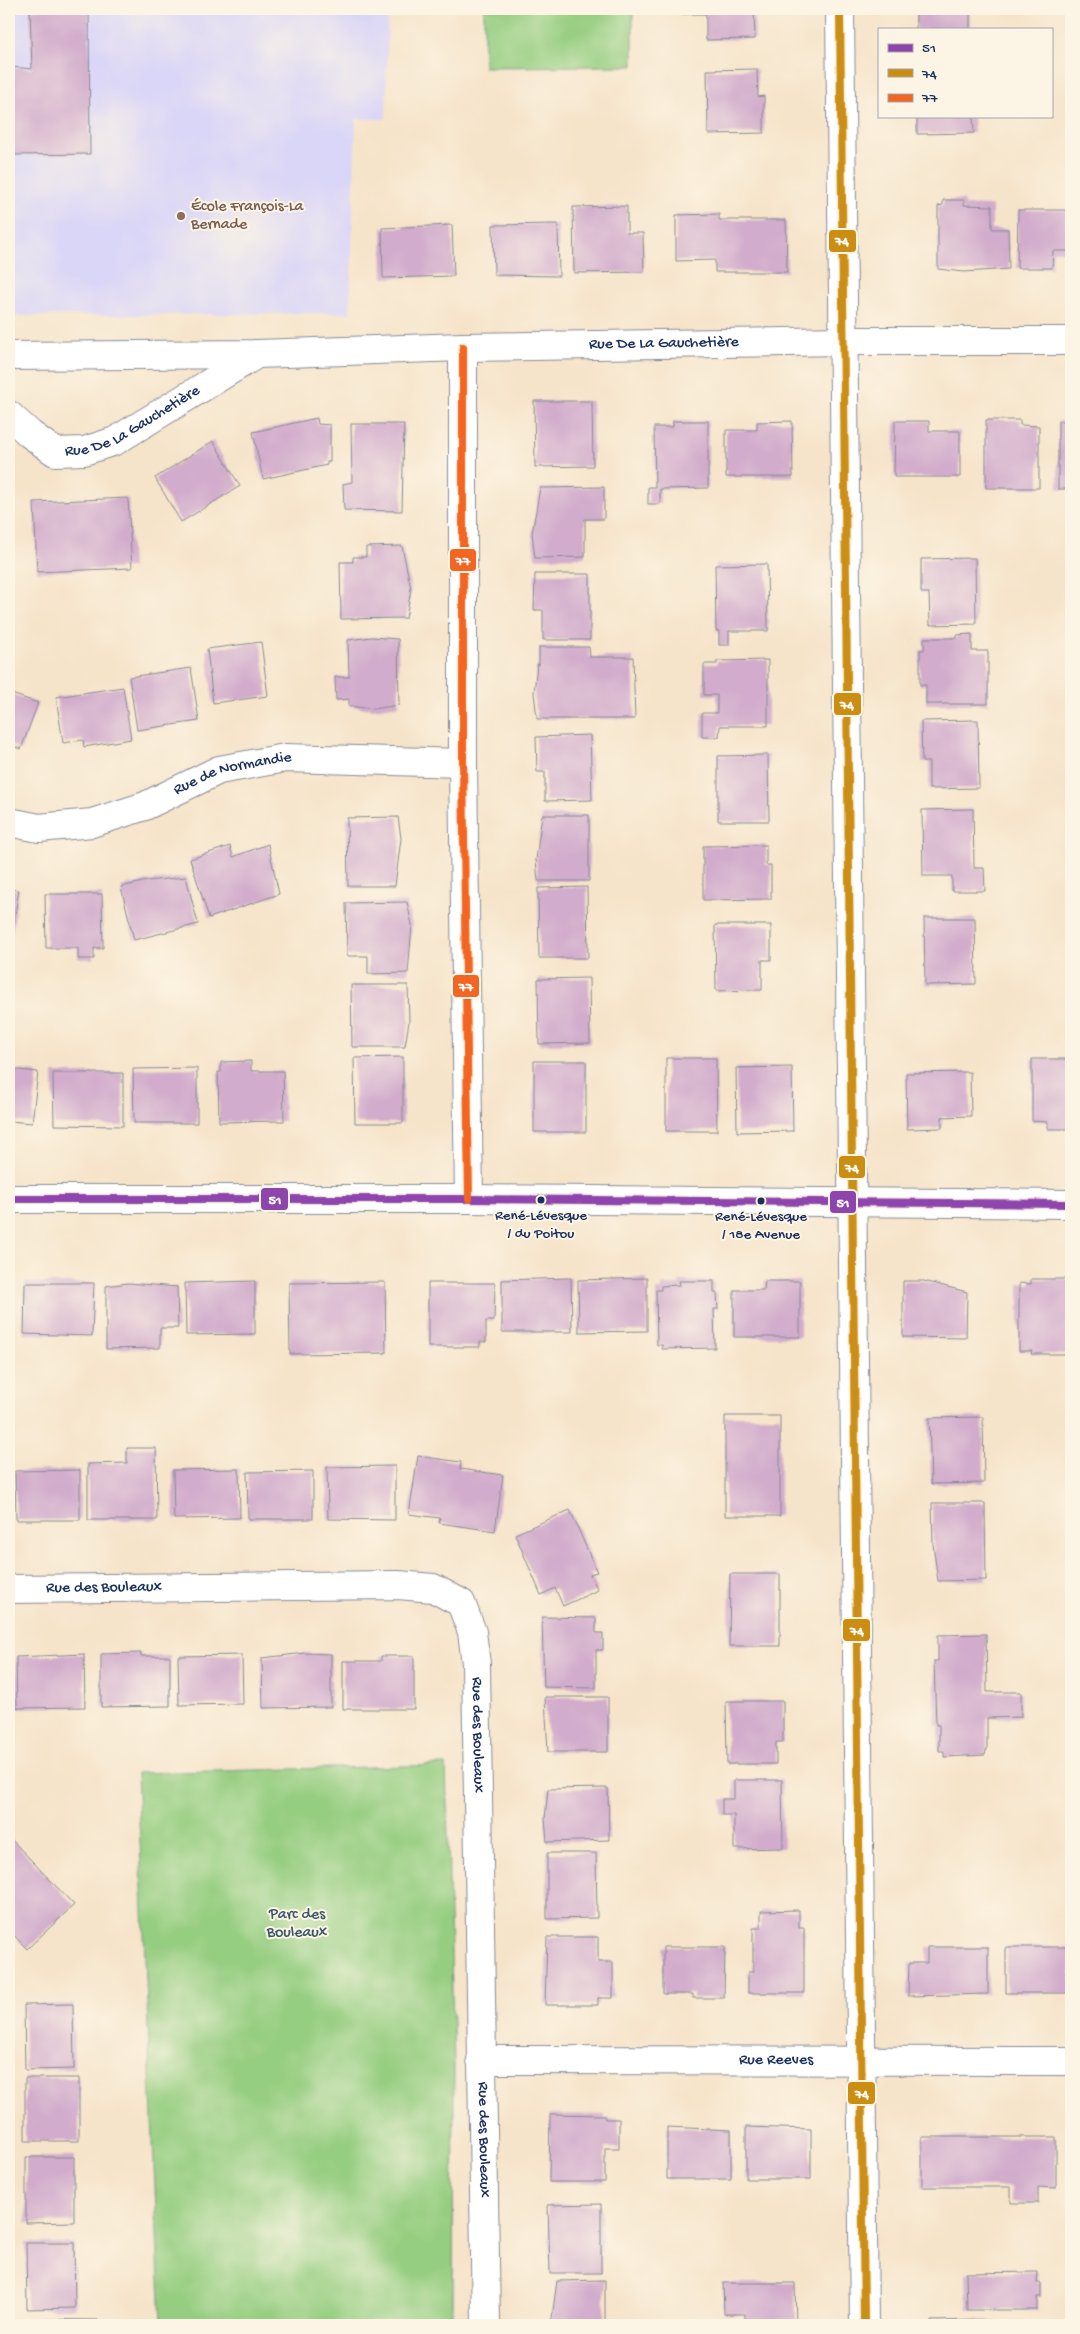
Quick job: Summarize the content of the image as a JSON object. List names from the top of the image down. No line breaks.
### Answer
{"streets":{"street":["Rue De La Gauchetière","Rue de Normandie","Rue des Bouleaux","Rue Reeves"]},"crossings":[["Rue des Bouleaux","Rue Reeves"]],"parks":["Parc des Bouleaux"],"places":["École François-La Bernade","René-Lévesque / du Poitou","René-Lévesque / 18e Avenue"],"lines":["transit line 74","transit line 77","transit line 51"],"legend":["51","74","77"]}
